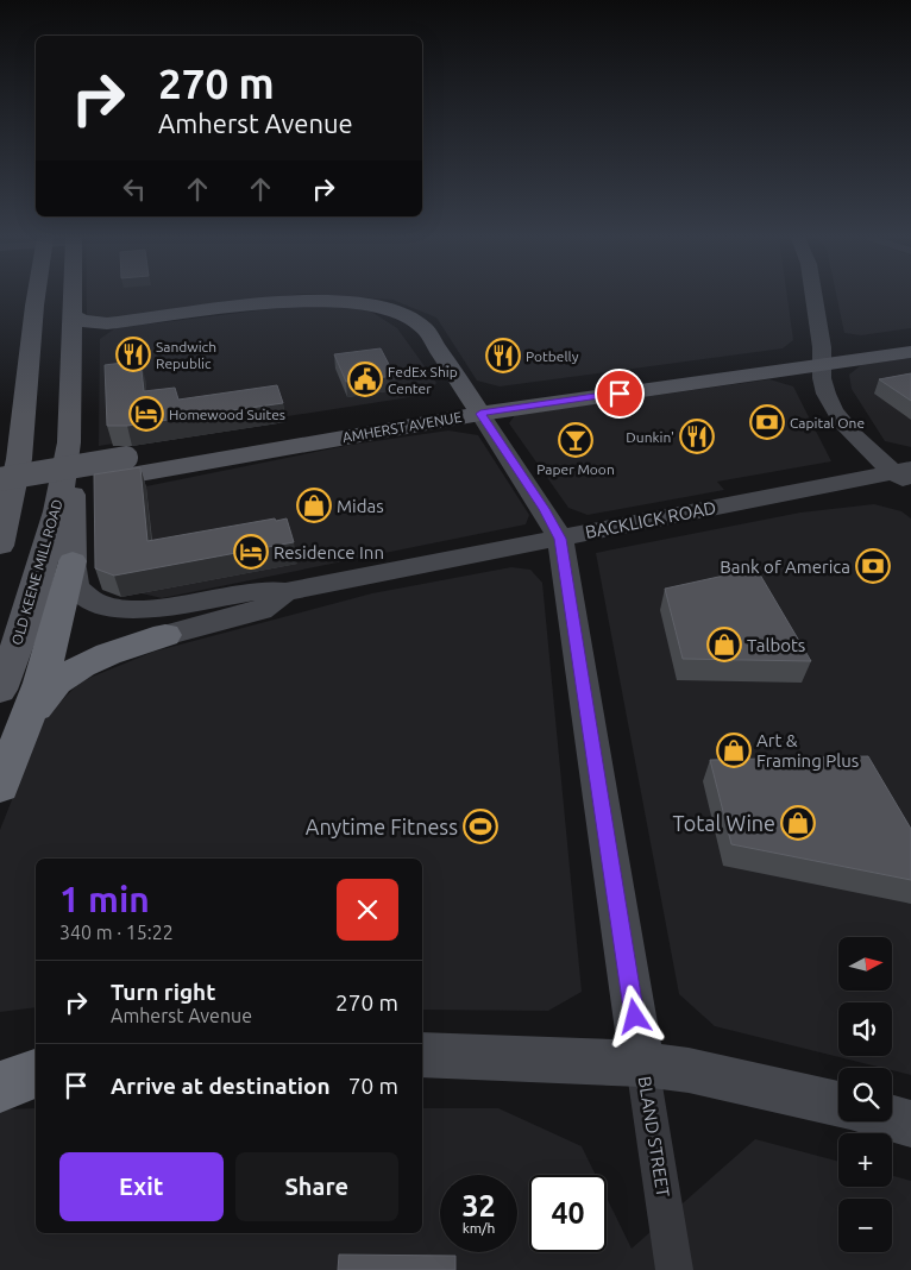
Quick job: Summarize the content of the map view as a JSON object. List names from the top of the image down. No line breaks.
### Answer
{"streets":{"main road":["AMHERST AVENUE","BACKLICK ROAD","OLD KEENE MILL ROAD","BLAND STREET"]},"crossings":[["AMHERST AVENUE","BLAND STREET"],["BACKLICK ROAD","BLAND STREET"]],"places":{"restaurant":["Sandwich Republic","Potbelly","Dunkin'"],"public building":["FedEx Ship Center"],"hotel":["Homewood Suites","Residence Inn"],"bank":["Capital One","Bank of America"],"bar":["Paper Moon"],"shop":["Midas","Talbots","Art & Framing Plus","Total Wine"],"sports":["Anytime Fitness"]},"north":"right","page":{"turn":["270 m","Amherst Avenue"],"heading":["1 min","340 m · 15:22"],"map_buttons":["+","−"],"list":[{"name":"Turn right","note":"Amherst Avenue","value":"270 m"},{"name":"Arrive at destination","value":"70 m"}],"buttons":["Exit","Share"],"speed":"32 km/h","limit":"40"}}
